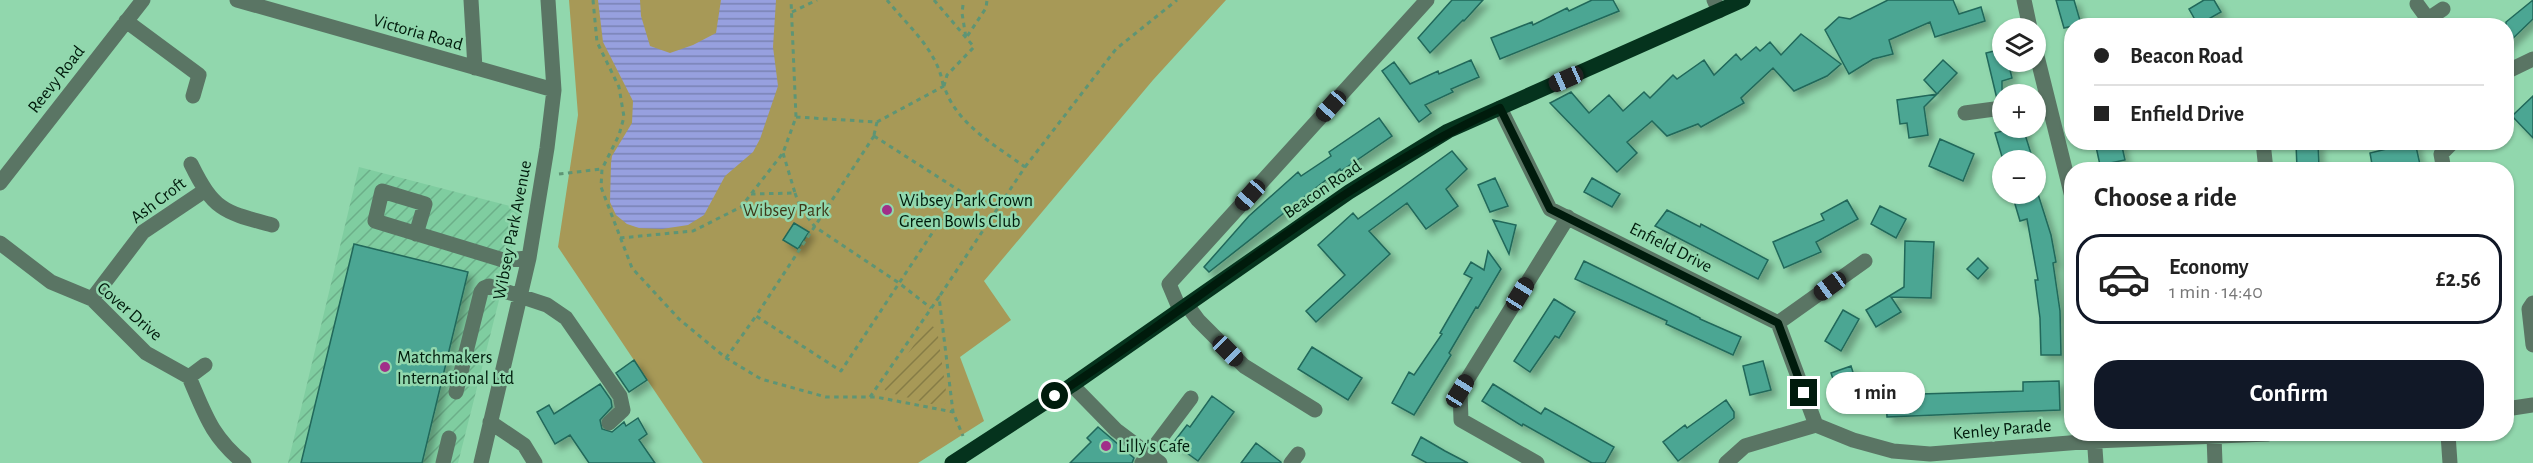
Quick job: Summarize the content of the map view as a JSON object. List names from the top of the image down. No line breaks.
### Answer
{"streets":{"main road":["Beacon Road"],"street":["Victoria Road","Reevy Road","Ash Croft","Wibsey Park Avenue","Enfield Drive","Cover Drive","Kenley Parade"]},"crossings":[["Victoria Road","Wibsey Park Avenue"],["Beacon Road","Enfield Drive"],["Ash Croft","Cover Drive"]],"parks":["Wibsey Park"],"places":["Wibsey Park Crown Green Bowls Club","Matchmakers International Ltd","Lilly's Cafe"],"page":{"map_buttons":["+","−"],"banner":["Beacon Road","Enfield Drive"],"heading":"Choose a ride","list":[{"name":"Economy","note":"1 min · 14:40","value":"£2.56"}],"buttons":"Confirm","bubble":"1 min"}}
